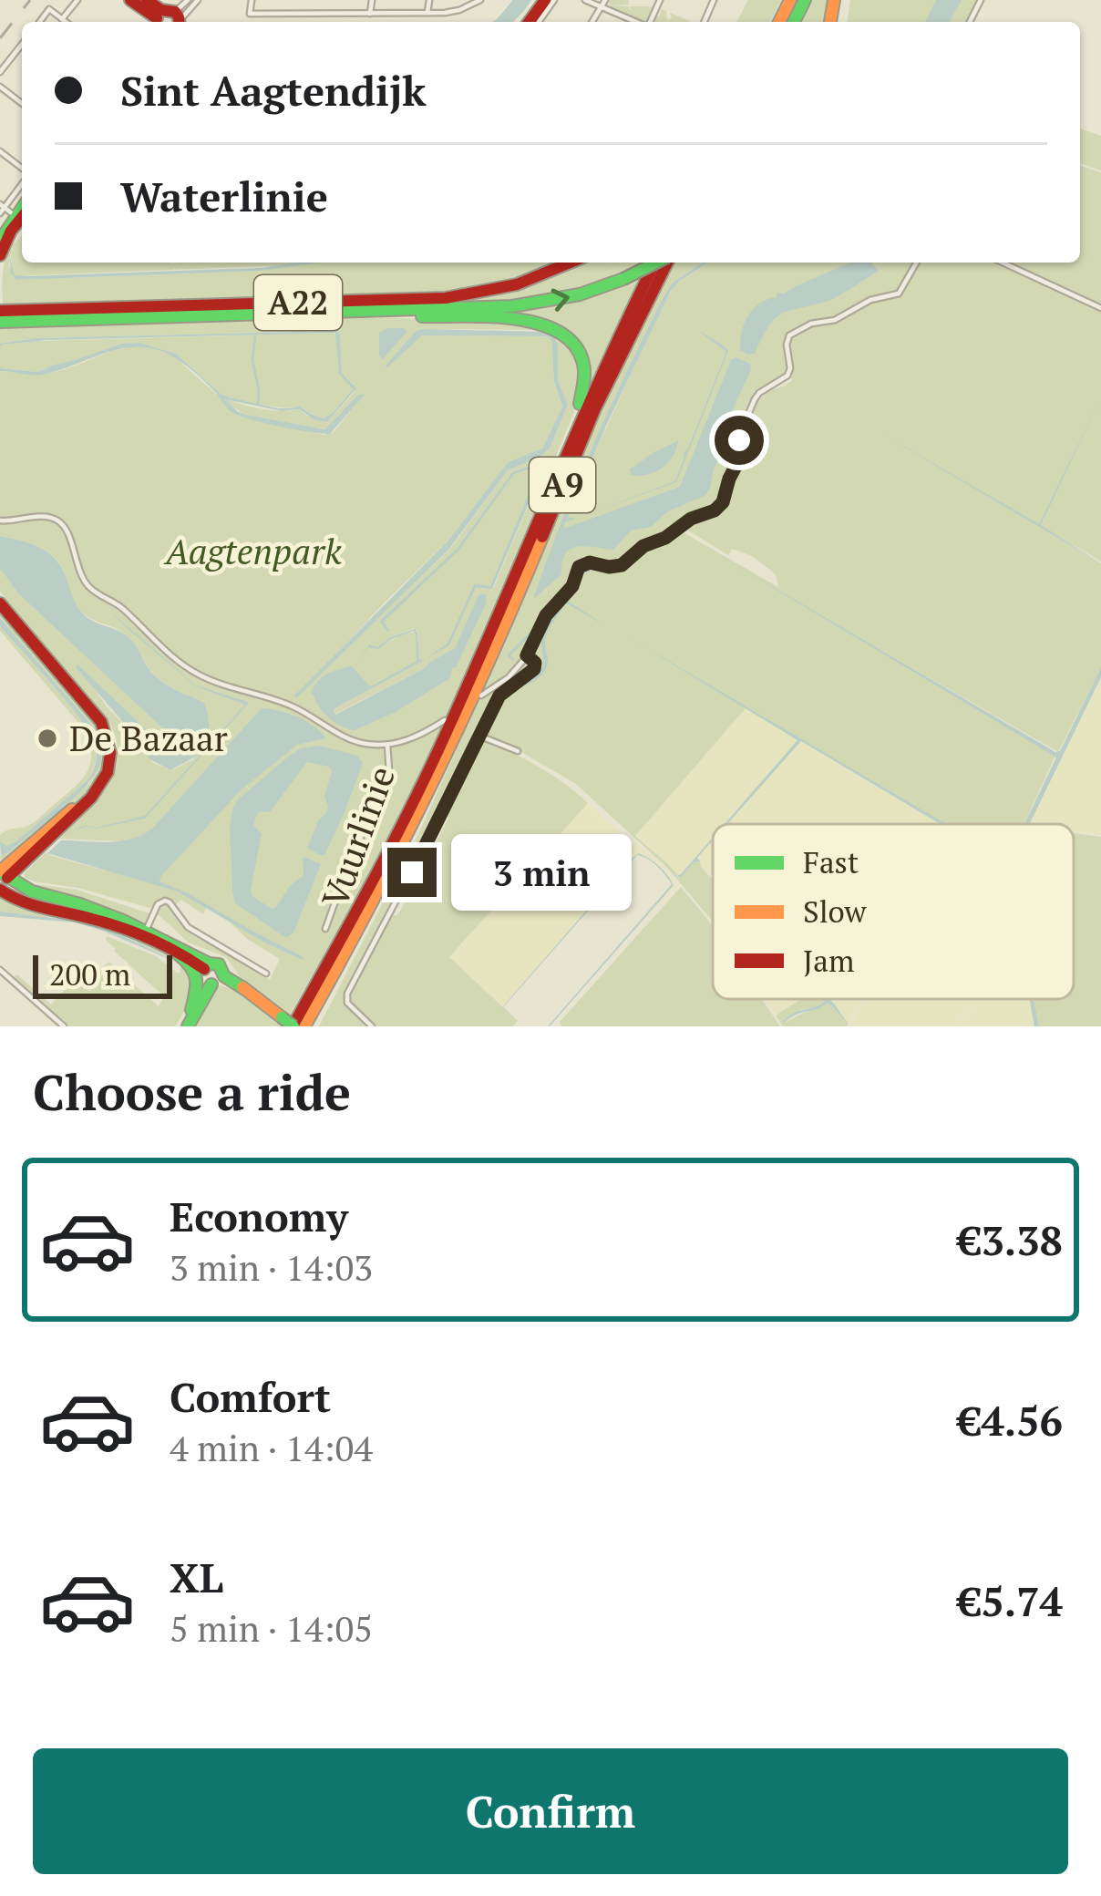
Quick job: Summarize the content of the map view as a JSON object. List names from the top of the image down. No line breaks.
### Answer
{"streets":{"main road":["A22","A9"],"street":["Vuurlinie"]},"crossings":[["A22","A9"]],"parks":["Aagtenpark"],"places":["De Bazaar"],"legend":["Fast","Slow","Jam"],"scale_bar":"200 m","page":{"banner":["Sint Aagtendijk","Waterlinie"],"bubble":"3 min","scale":"200 m","heading":"Choose a ride","list":[{"name":"Economy","note":"3 min · 14:03","value":"€3.38"},{"name":"Comfort","note":"4 min · 14:04","value":"€4.56"},{"name":"XL","note":"5 min · 14:05","value":"€5.74"}],"buttons":"Confirm"}}
